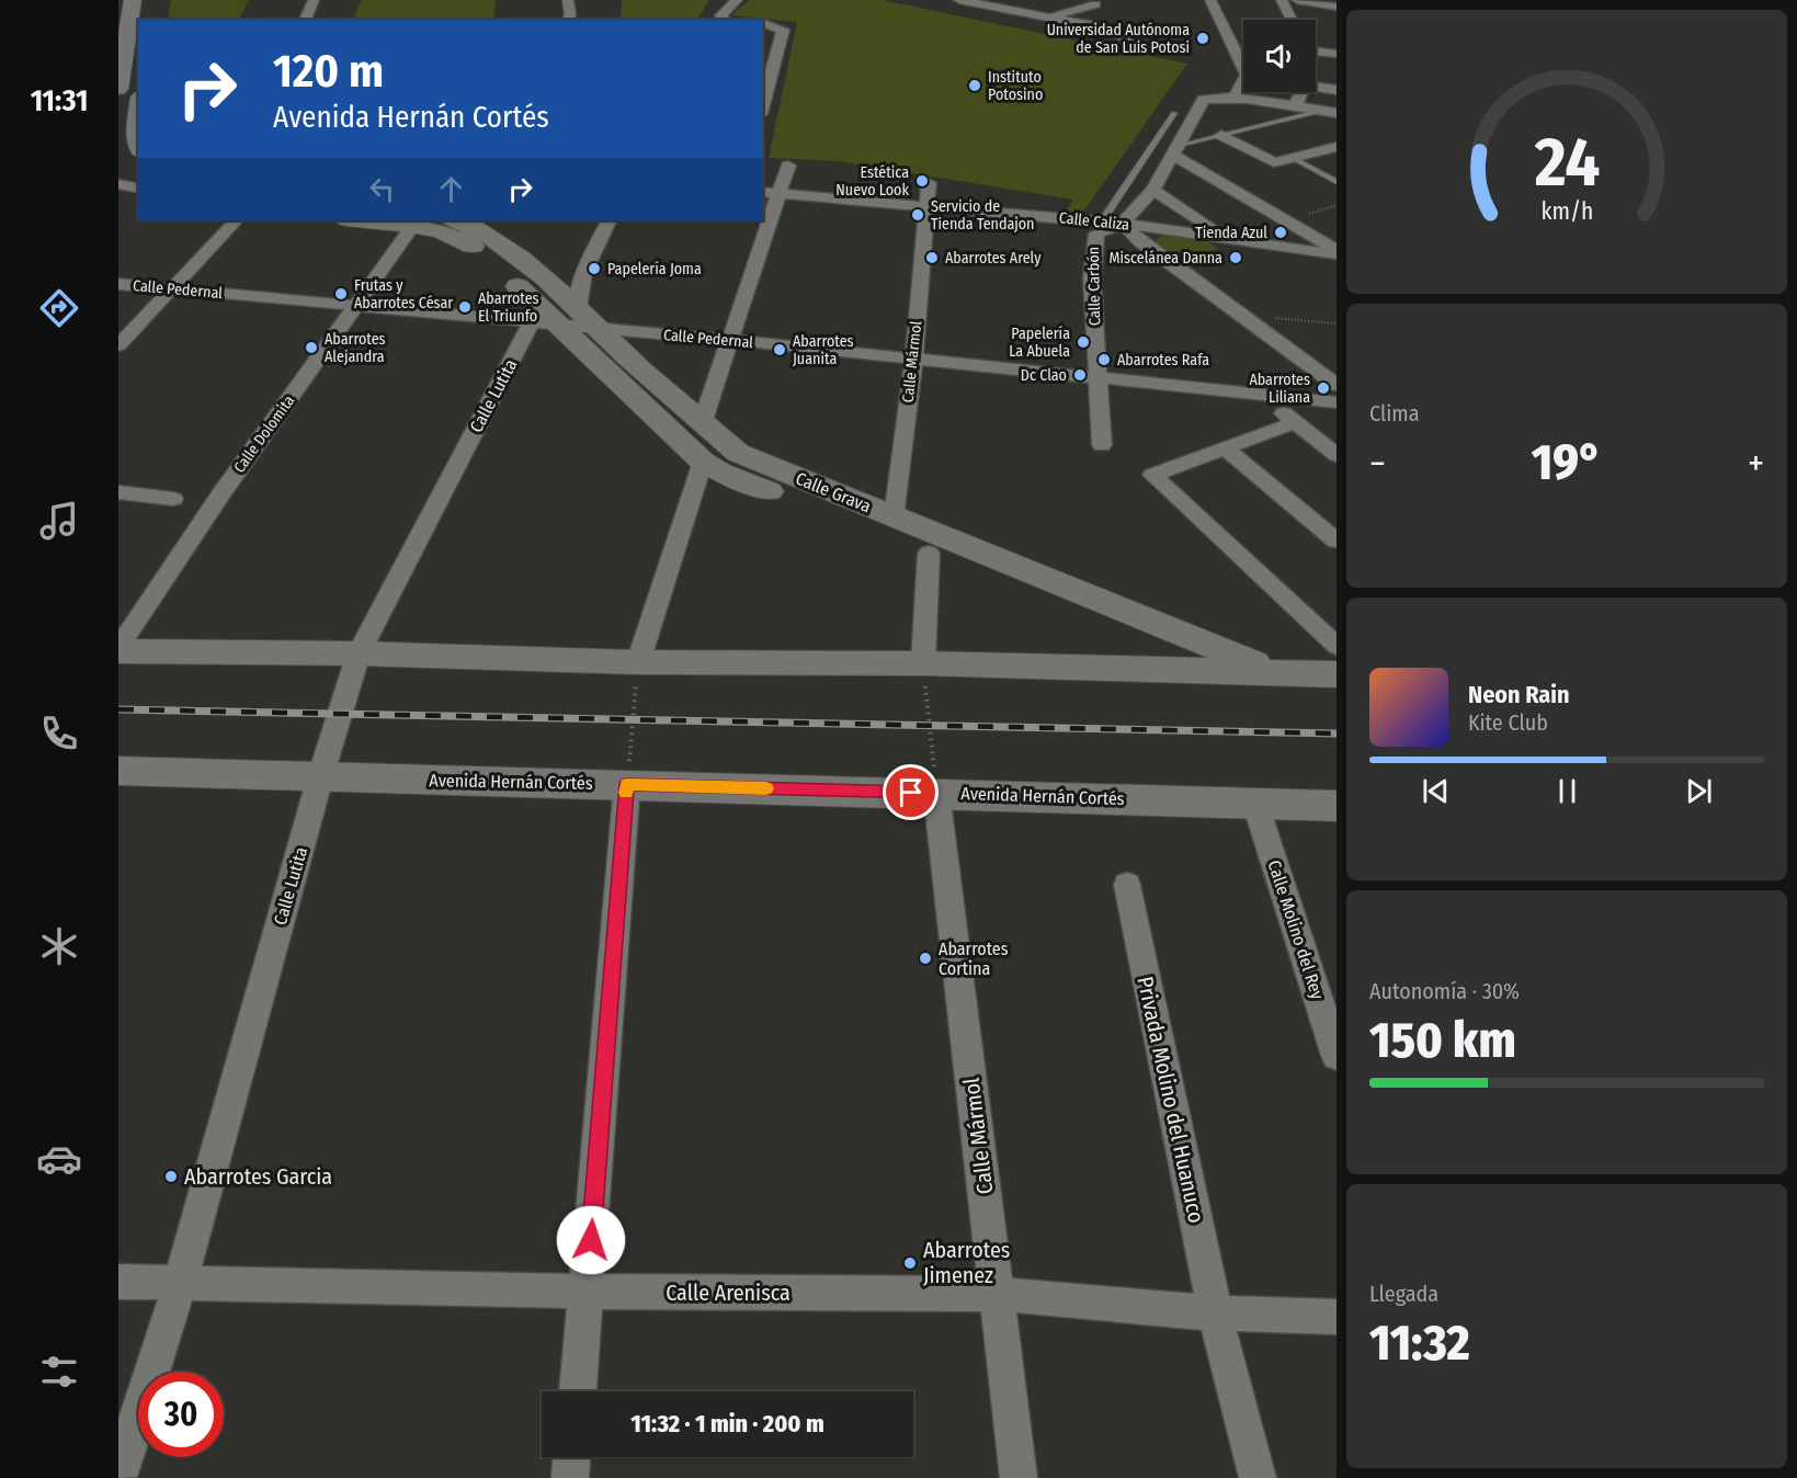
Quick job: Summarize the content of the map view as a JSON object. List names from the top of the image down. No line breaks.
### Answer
{"streets":{"main road":["Calle Grava","Avenida Hernán Cortés"],"street":["Calle Caliza","Calle Carbón","Calle Pedernal","Calle Mármol","Calle Lutita","Calle Dolomita","Calle Molino del Rey","Privada Molino del Huanuco","Calle Arenisca"]},"crossings":[["Calle Caliza","Calle Carbón"],["Calle Caliza","Calle Mármol"],["Calle Carbón","Calle Pedernal"],["Calle Pedernal","Calle Mármol"],["Calle Pedernal","Calle Lutita"],["Calle Pedernal","Calle Dolomita"],["Calle Pedernal","Calle Grava"],["Calle Mármol","Calle Grava"],["Calle Mármol","Avenida Hernán Cortés"],["Calle Mármol","Calle Arenisca"],["Calle Lutita","Calle Grava"],["Calle Lutita","Avenida Hernán Cortés"],["Calle Lutita","Calle Arenisca"],["Calle Dolomita","Calle Grava"],["Avenida Hernán Cortés","Calle Molino del Rey"],["Privada Molino del Huanuco","Calle Arenisca"]],"places":["Universidad Autónoma de San Luis Potosi","Instituto Potosino","Estética Nuevo Look","Servicio de Tienda Tendajon","Tienda Azul","Abarrotes Arely","Miscelánea Danna","Papelería Joma","Frutas y Abarrotes César","Abarrotes El Triunfo","Papelería La Abuela","Abarrotes Alejandra","Abarrotes Juanita","Abarrotes Rafa","Dc Clao","Abarrotes Liliana","Abarrotes Cortina","Abarrotes Garcia","Abarrotes Jimenez"],"page":{"tabs":"11:31","turn":["120 m","Avenida Hernán Cortés"],"tile":["Clima",["Autonomía · 30%","150 km"],["Llegada","11:32"]],"heat":["−","19°","+"],"song":["Neon Rain","Kite Club"],"limit":"30","trip":"11:32 · 1 min · 200 m","gauge":["24","km/h"]}}
